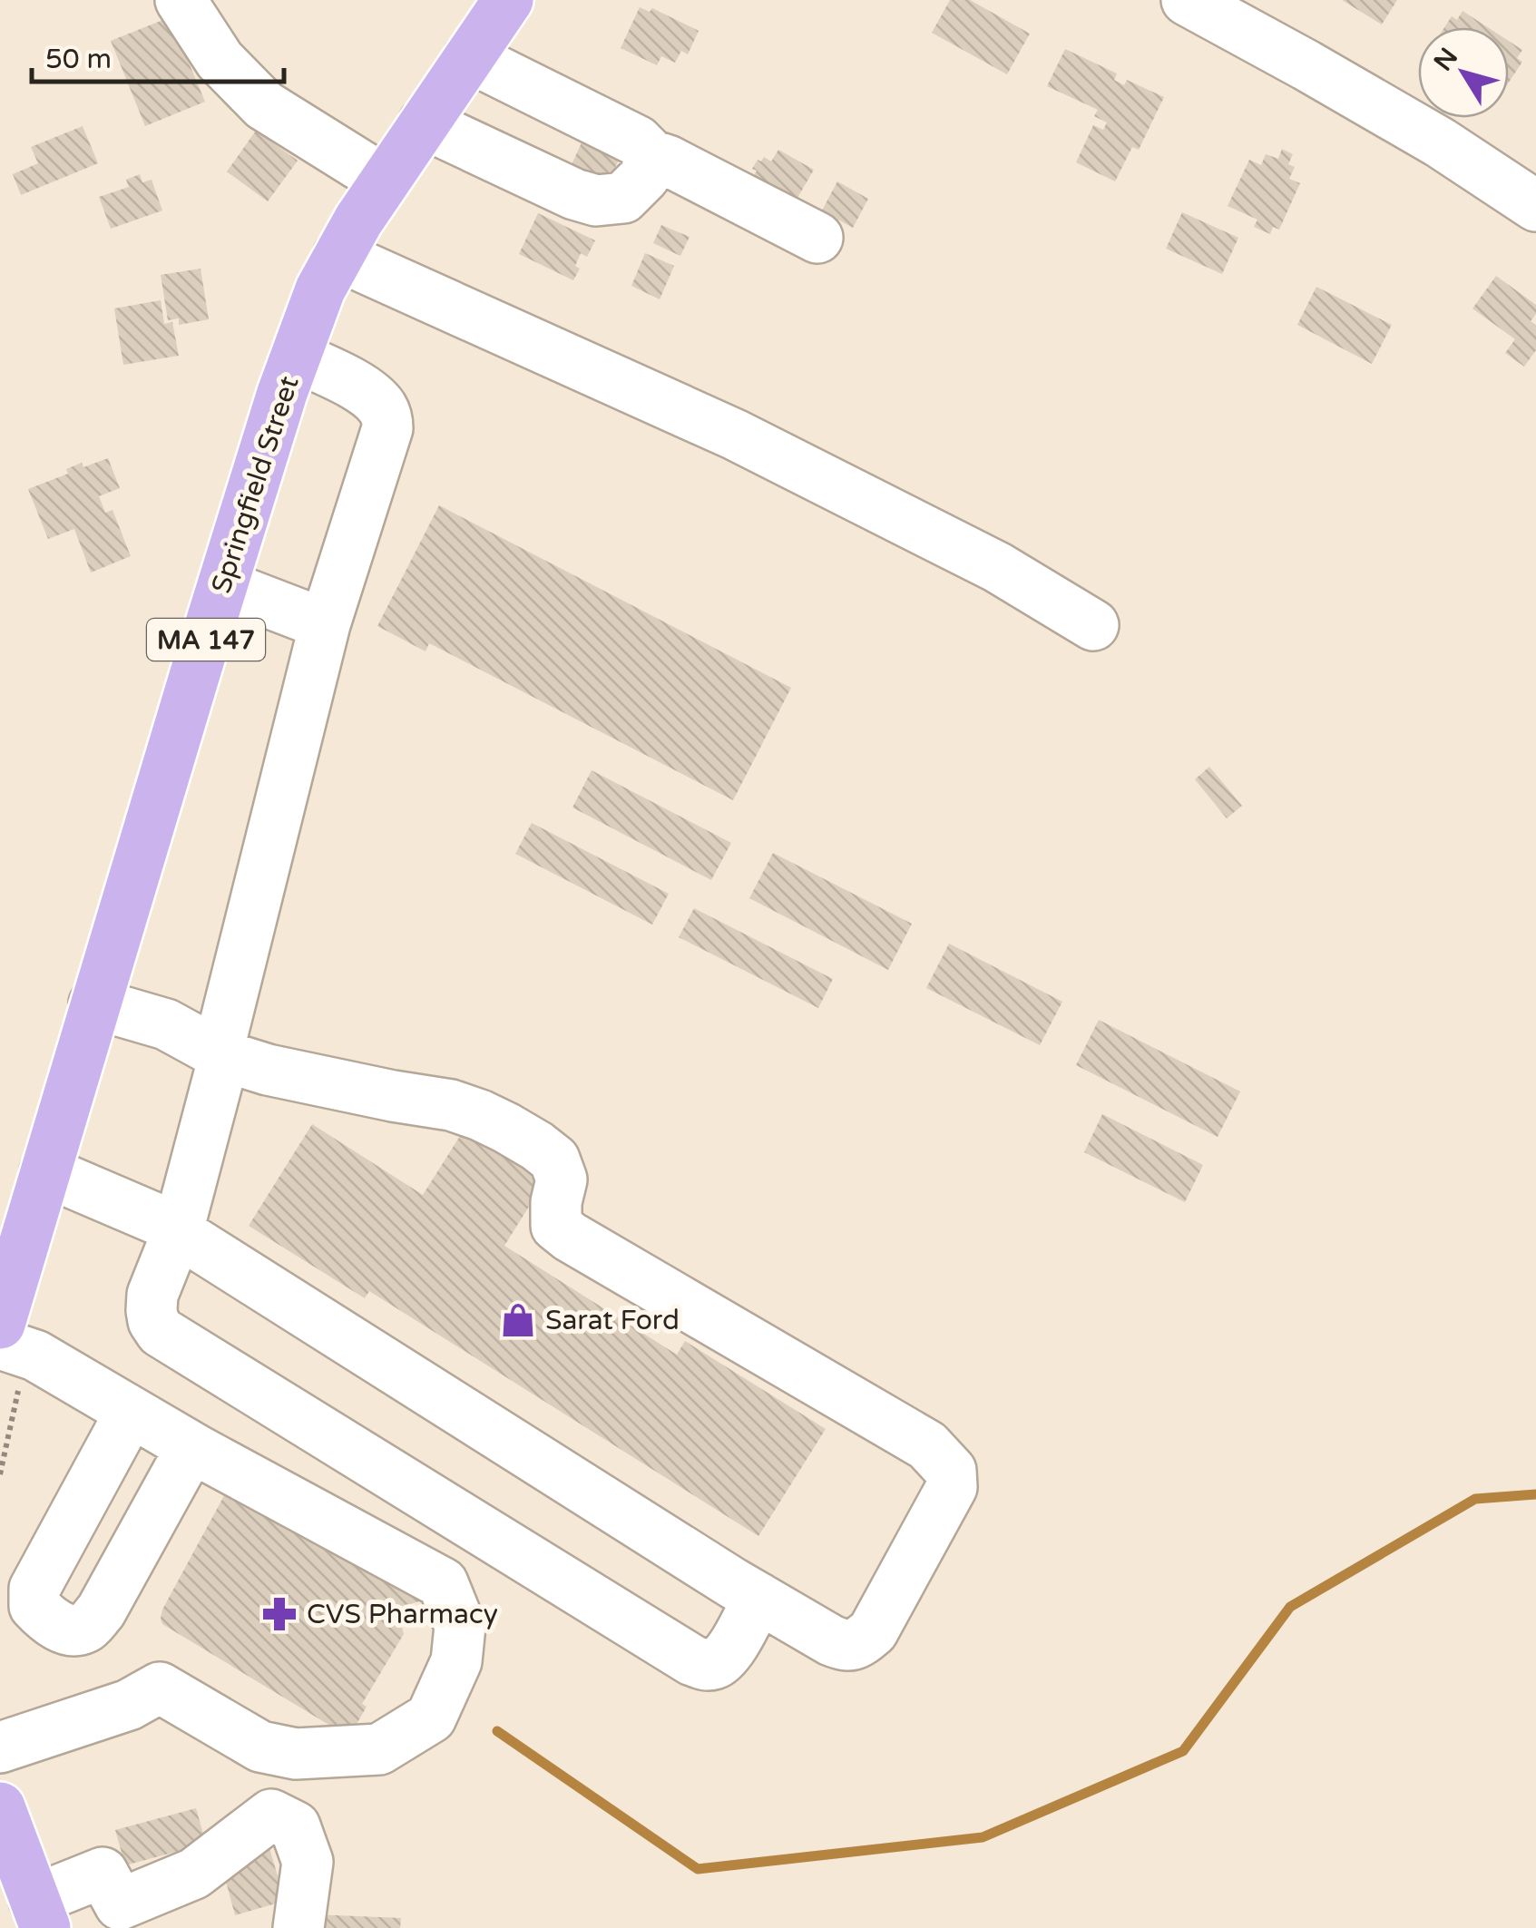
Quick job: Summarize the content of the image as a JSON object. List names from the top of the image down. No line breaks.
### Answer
{"streets":{"main road":["Springfield Street","MA 147"]},"places":{"shop":["Sarat Ford"],"pharmacy":["CVS Pharmacy"]},"scale_bar":"50 m","north":"top left"}
